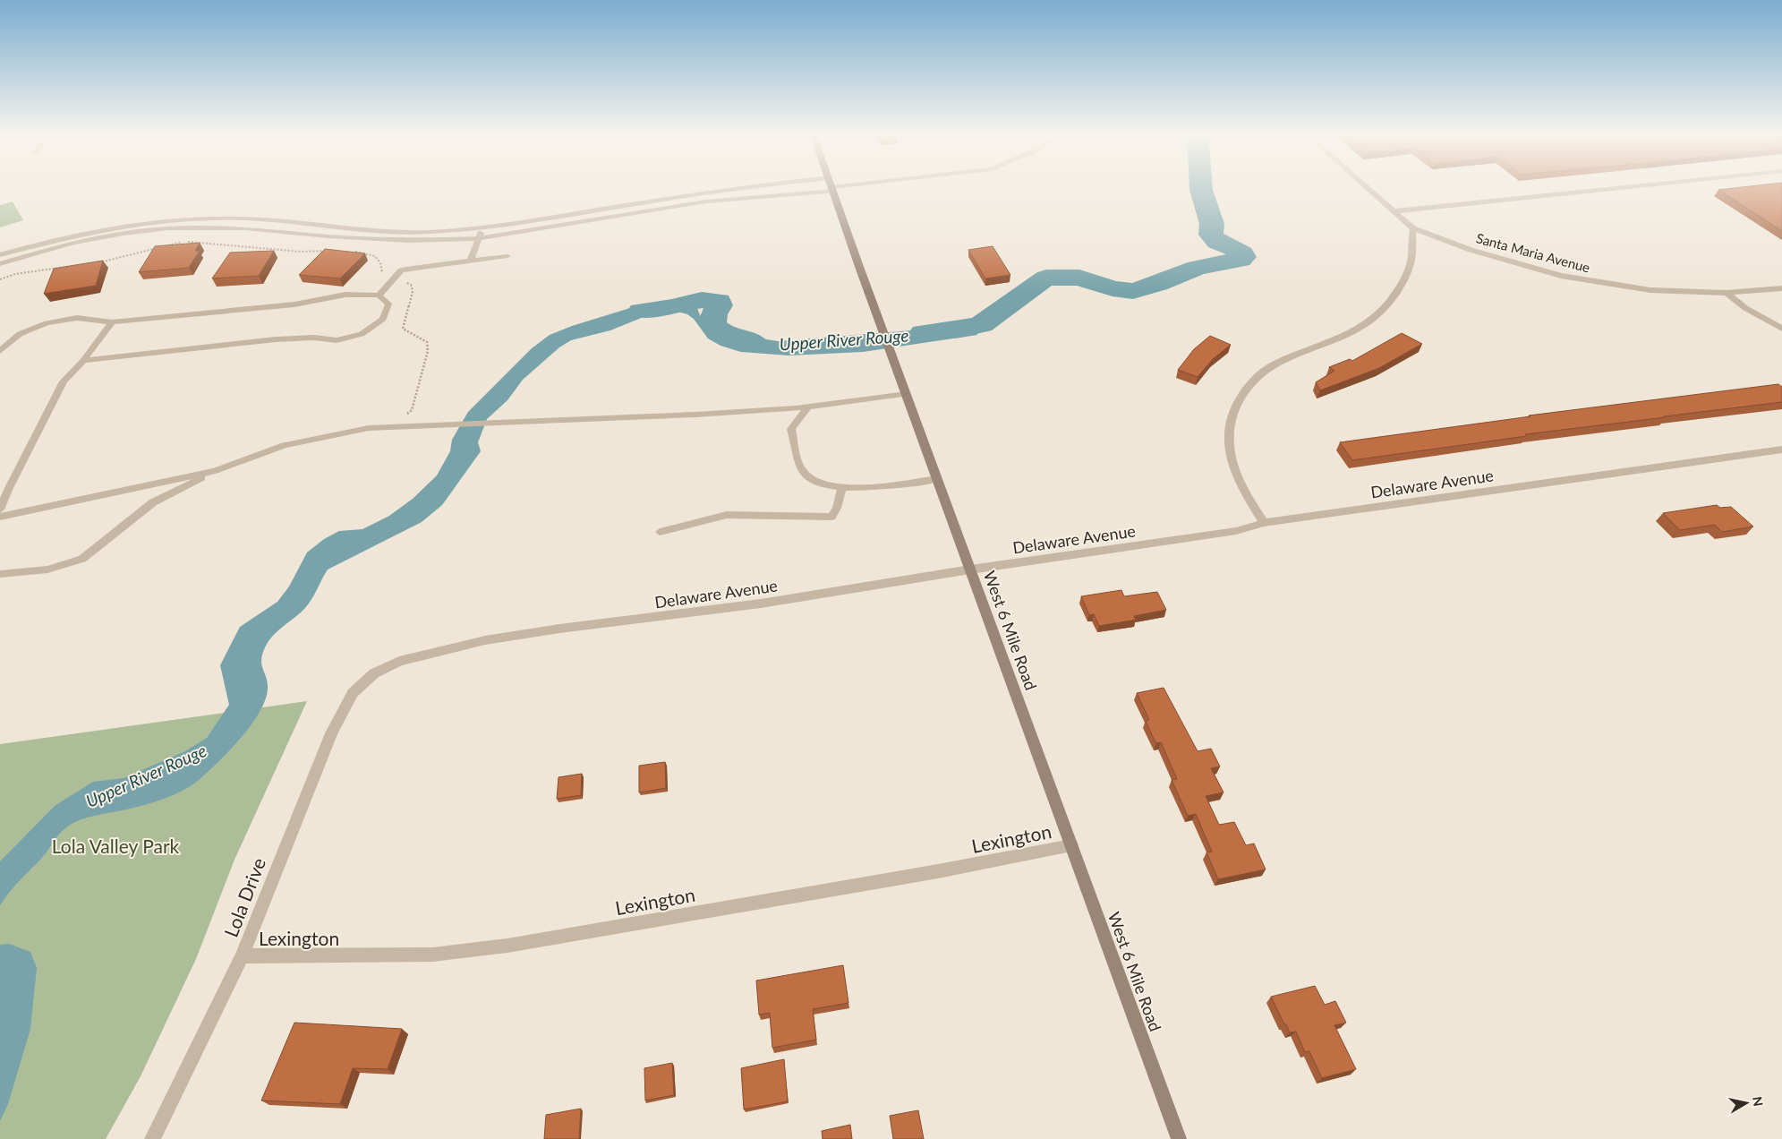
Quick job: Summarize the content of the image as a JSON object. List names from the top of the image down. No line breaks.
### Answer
{"streets":{"main road":["West 6 Mile Road"],"street":["Santa Maria Avenue","Delaware Avenue","Lexington","Lola Drive"]},"crossings":[["Delaware Avenue","West 6 Mile Road"],["Delaware Avenue","Lola Drive"],["West 6 Mile Road","Lexington"],["Lexington","Lola Drive"]],"water":["Upper River Rouge"],"parks":["Lola Valley Park"],"north":"right"}
